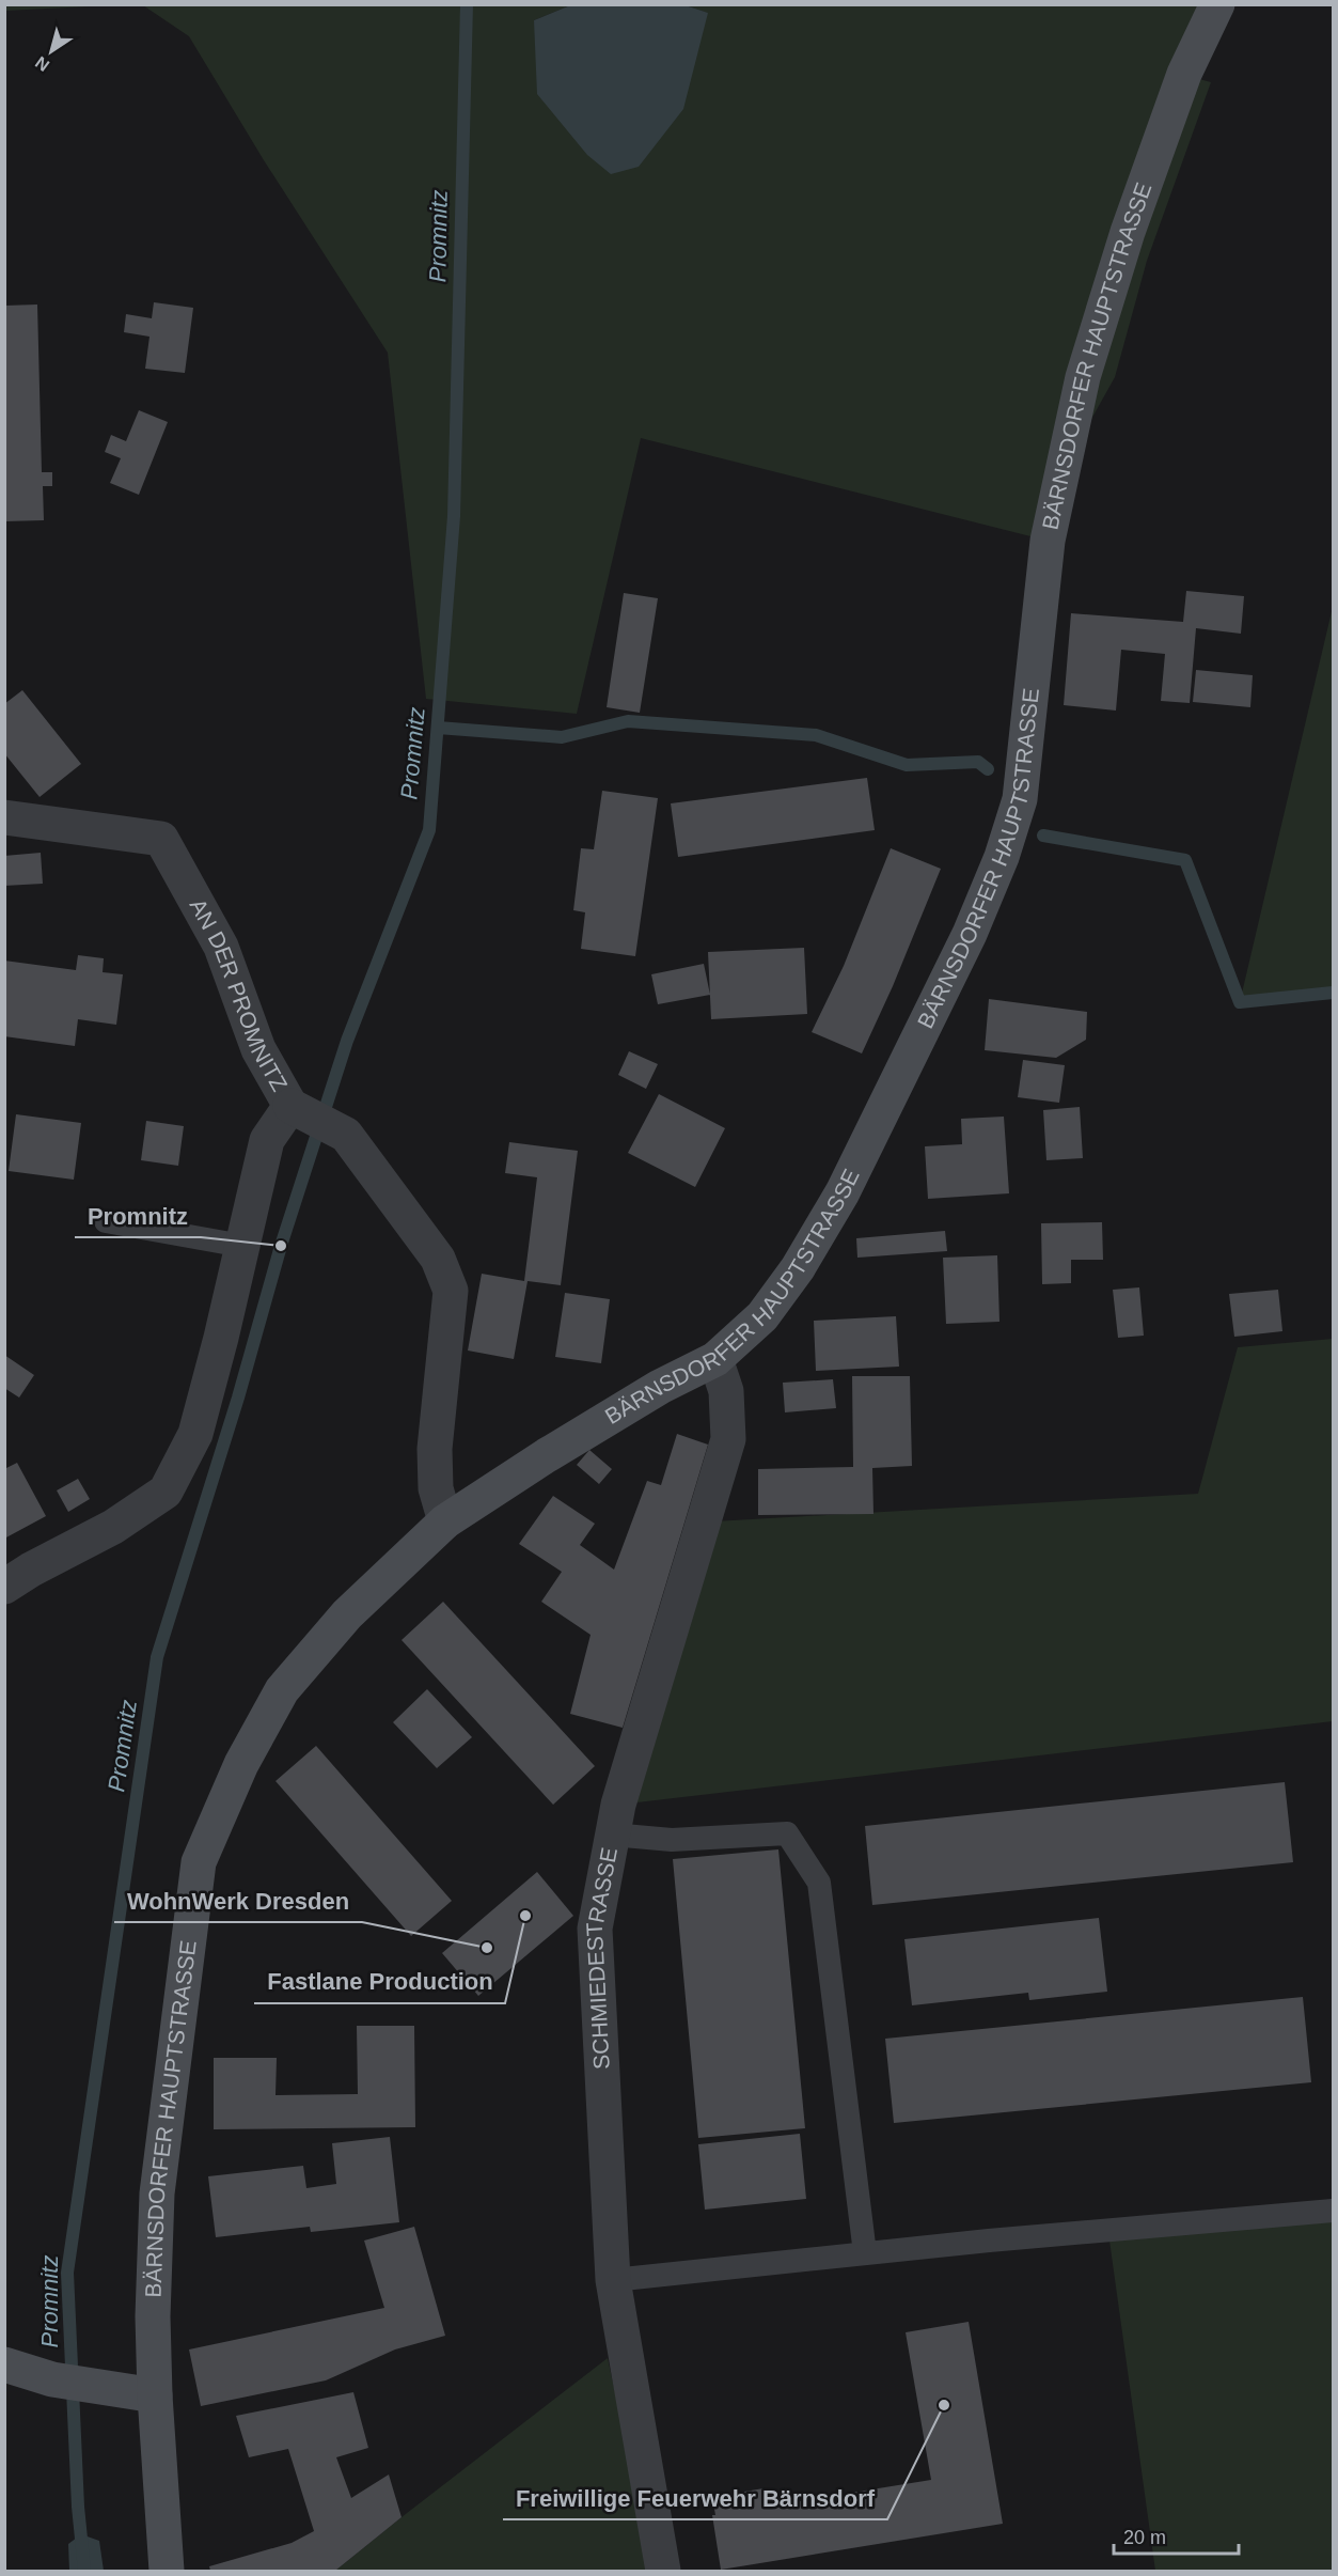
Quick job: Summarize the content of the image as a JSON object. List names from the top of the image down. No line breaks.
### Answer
{"streets":{"main road":["BÄRNSDORFER HAUPTSTRASSE"],"street":["AN DER PROMNITZ","SCHMIEDESTRASSE"]},"crossings":[["BÄRNSDORFER HAUPTSTRASSE","SCHMIEDESTRASSE"]],"water":["Promnitz"],"places":["Promnitz","Fastlane Production","WohnWerk Dresden","Freiwillige Feuerwehr Bärnsdorf"],"scale_bar":"20 m","north":"bottom left"}
